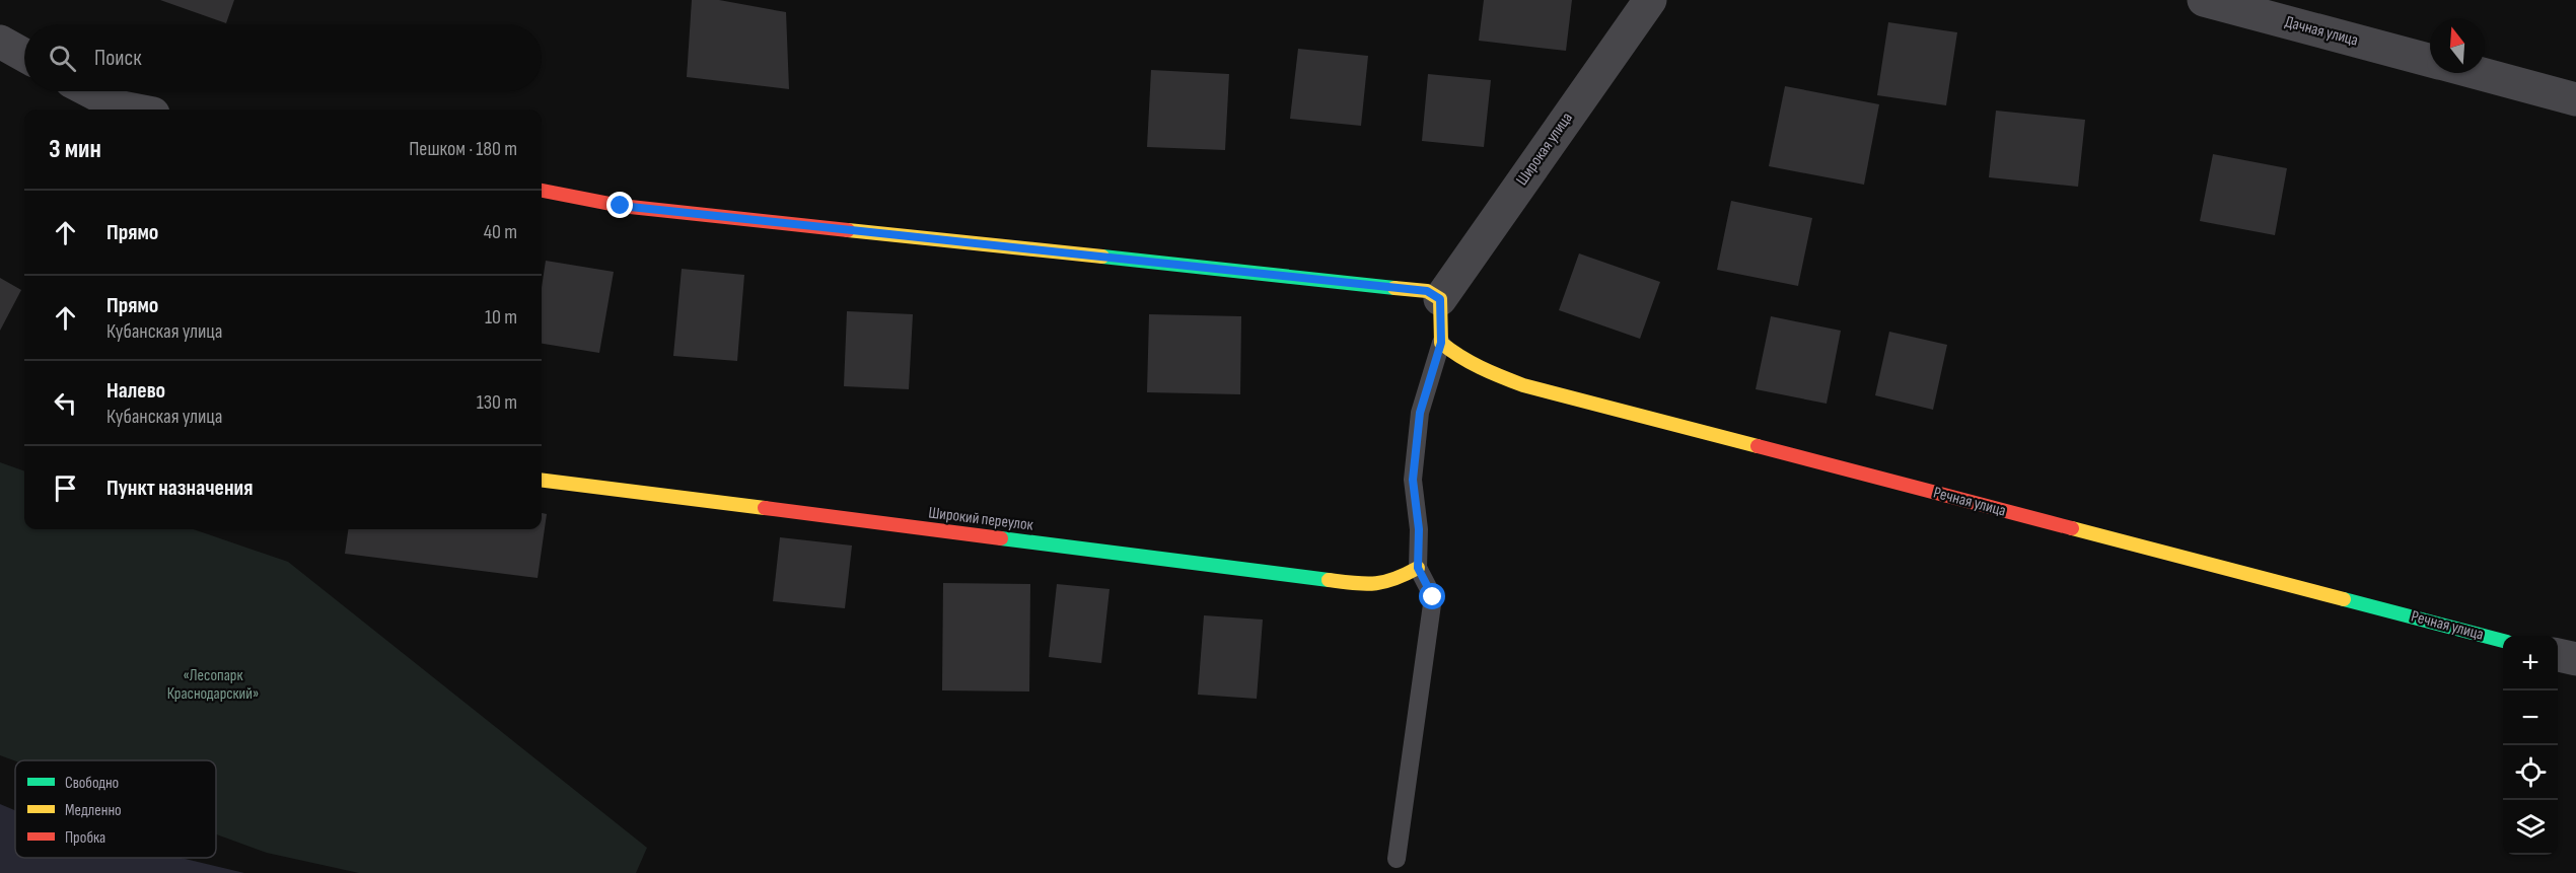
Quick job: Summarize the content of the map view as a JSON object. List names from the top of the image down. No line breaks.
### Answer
{"streets":{"street":["Дачная улица","Широкая улица","Речная улица","Широкий переулок"]},"parks":["«Лесопарк Краснодарский»"],"legend":["Свободно","Медленно","Пробка"],"north":"top","page":{"search":"Поиск","heading":["3 мин","Пешком · 180 m"],"list":[["Прямо","40 m"],["Прямо","Кубанская улица","10 m"],["Налево","Кубанская улица","130 m"],"Пункт назначения"],"map_buttons":["+","−"]}}
